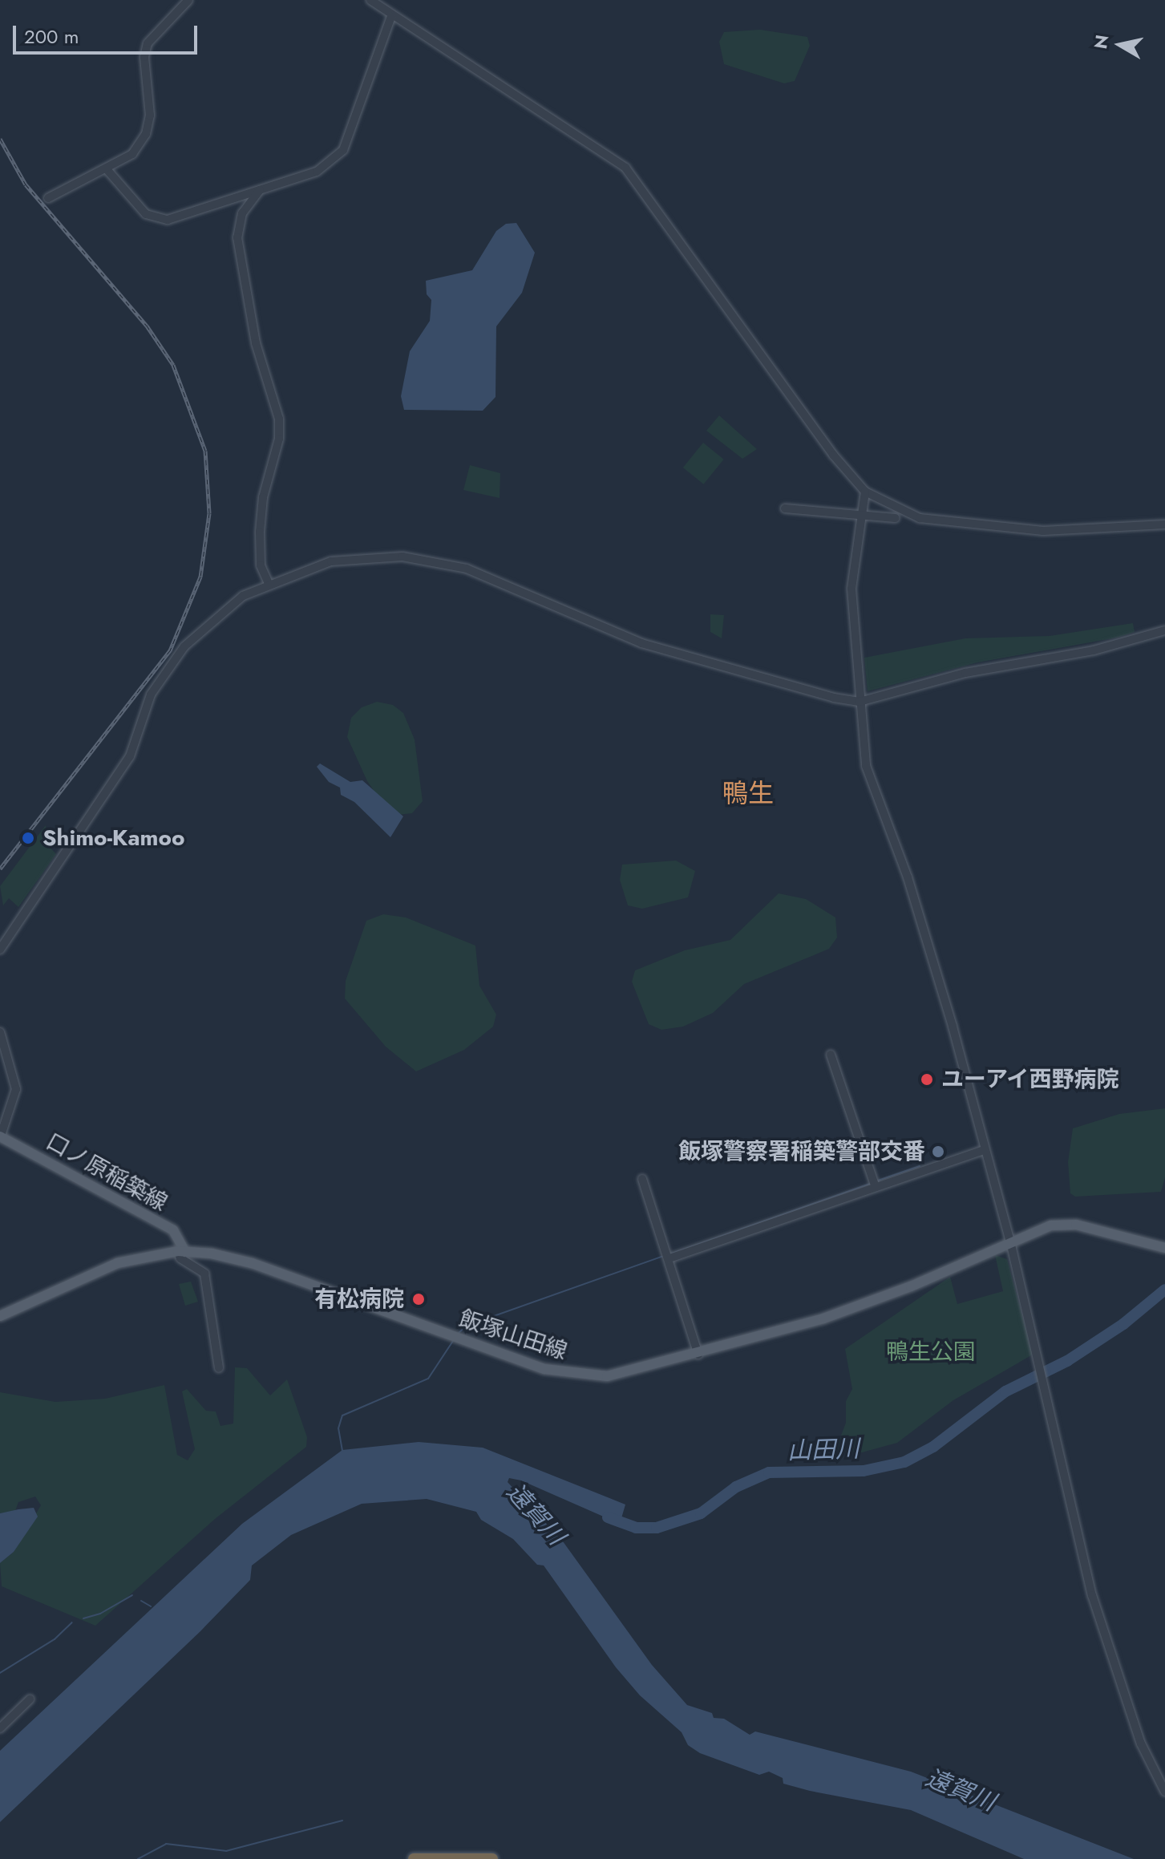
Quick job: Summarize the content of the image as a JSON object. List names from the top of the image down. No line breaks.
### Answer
{"streets":{"main road":["口ノ原稲築線","飯塚山田線"]},"crossings":[["口ノ原稲築線","飯塚山田線"]],"districts":["鴨生"],"water":["山田川","遠賀川"],"parks":["鴨生公園"],"places":["Shimo-Kamoo","ユーアイ西野病院","飯塚警察署稲築警部交番","有松病院"],"scale_bar":"200 m","north":"left"}
